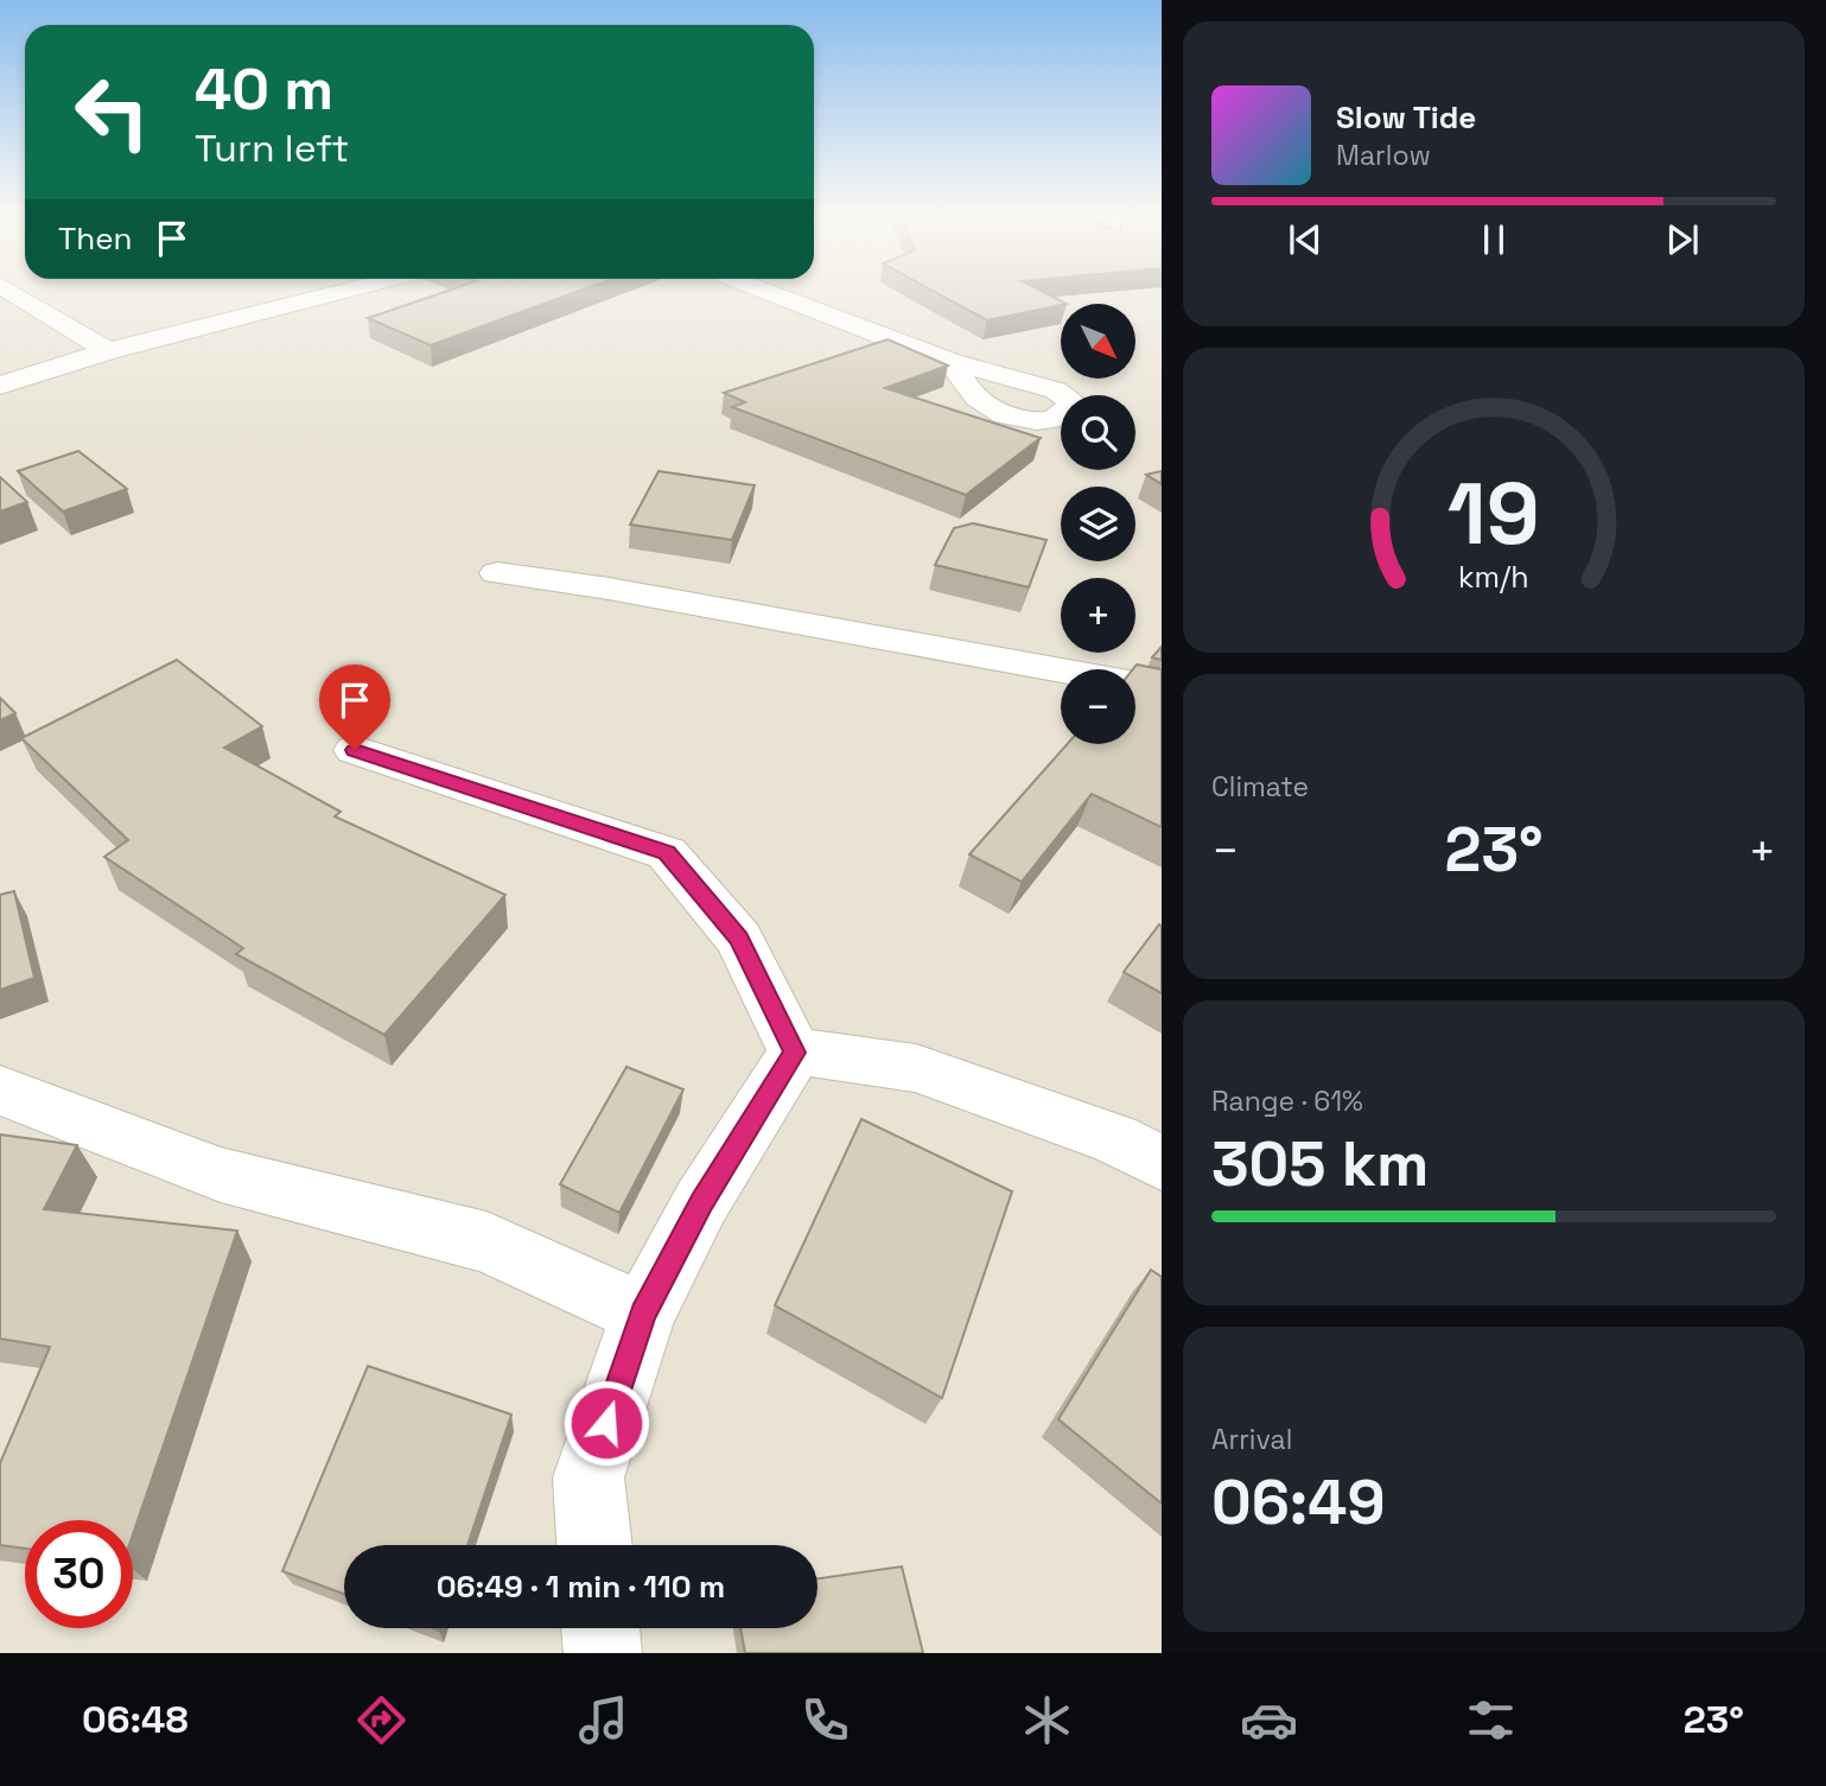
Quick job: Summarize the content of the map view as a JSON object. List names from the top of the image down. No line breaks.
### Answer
{"north":"bottom right","page":{"turn":["40 m","Turn left"],"song":["Slow Tide","Marlow"],"then":"Then","map_buttons":["+","−"],"tile":["Climate",["Range · 61%","305 km"],["Arrival","06:49"]],"heat":["−","23°","+"],"limit":"30","trip":"06:49 · 1 min · 110 m","tabs":["06:48","23°"],"gauge":["19","km/h"]}}
